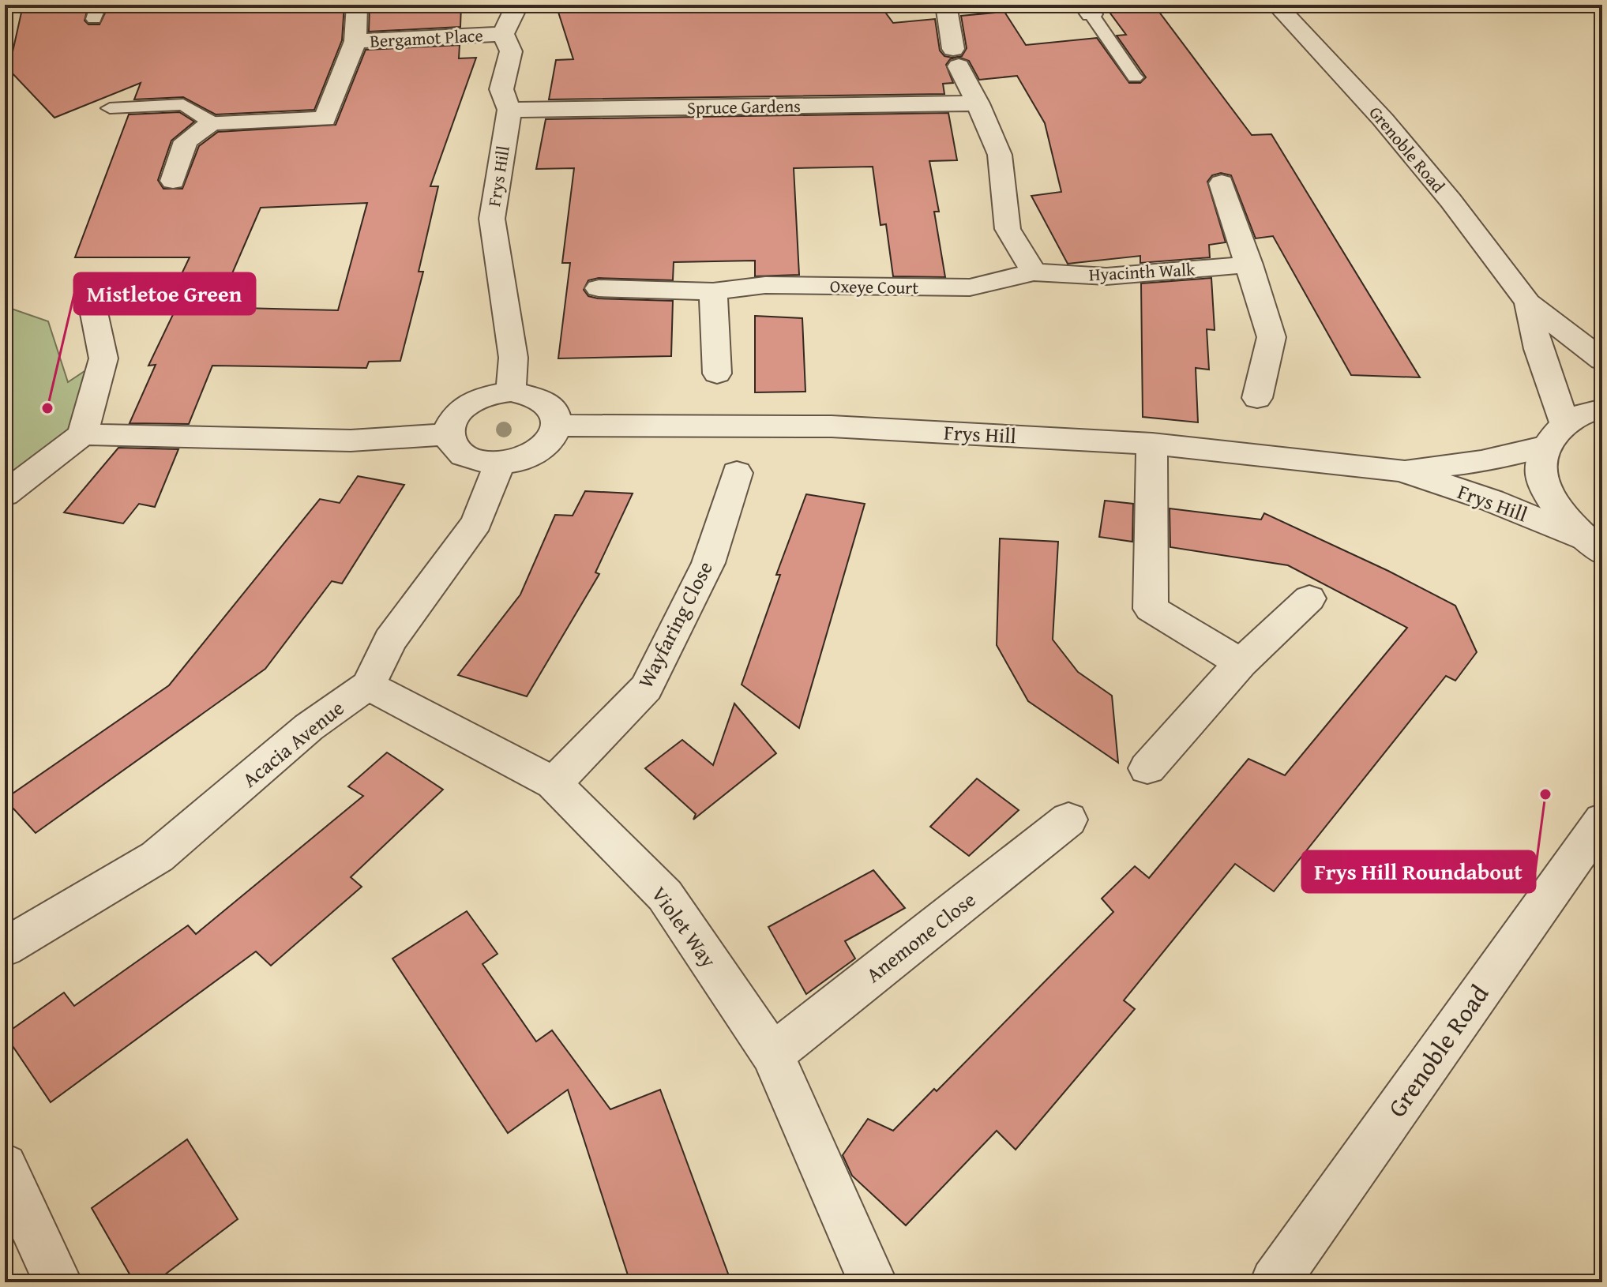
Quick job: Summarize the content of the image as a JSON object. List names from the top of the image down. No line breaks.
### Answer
{"streets":{"street":["Bergamot Place","Spruce Gardens","Grenoble Road","Frys Hill","Hyacinth Walk","Oxeye Court","Wayfaring Close","Acacia Avenue","Violet Way","Anemone Close"]},"crossings":[["Bergamot Place","Frys Hill"],["Spruce Gardens","Frys Hill"],["Grenoble Road","Frys Hill"],["Frys Hill","Acacia Avenue"],["Hyacinth Walk","Oxeye Court"],["Wayfaring Close","Violet Way"],["Acacia Avenue","Violet Way"],["Violet Way","Anemone Close"]],"places":["Mistletoe Green","Frys Hill Roundabout"]}
